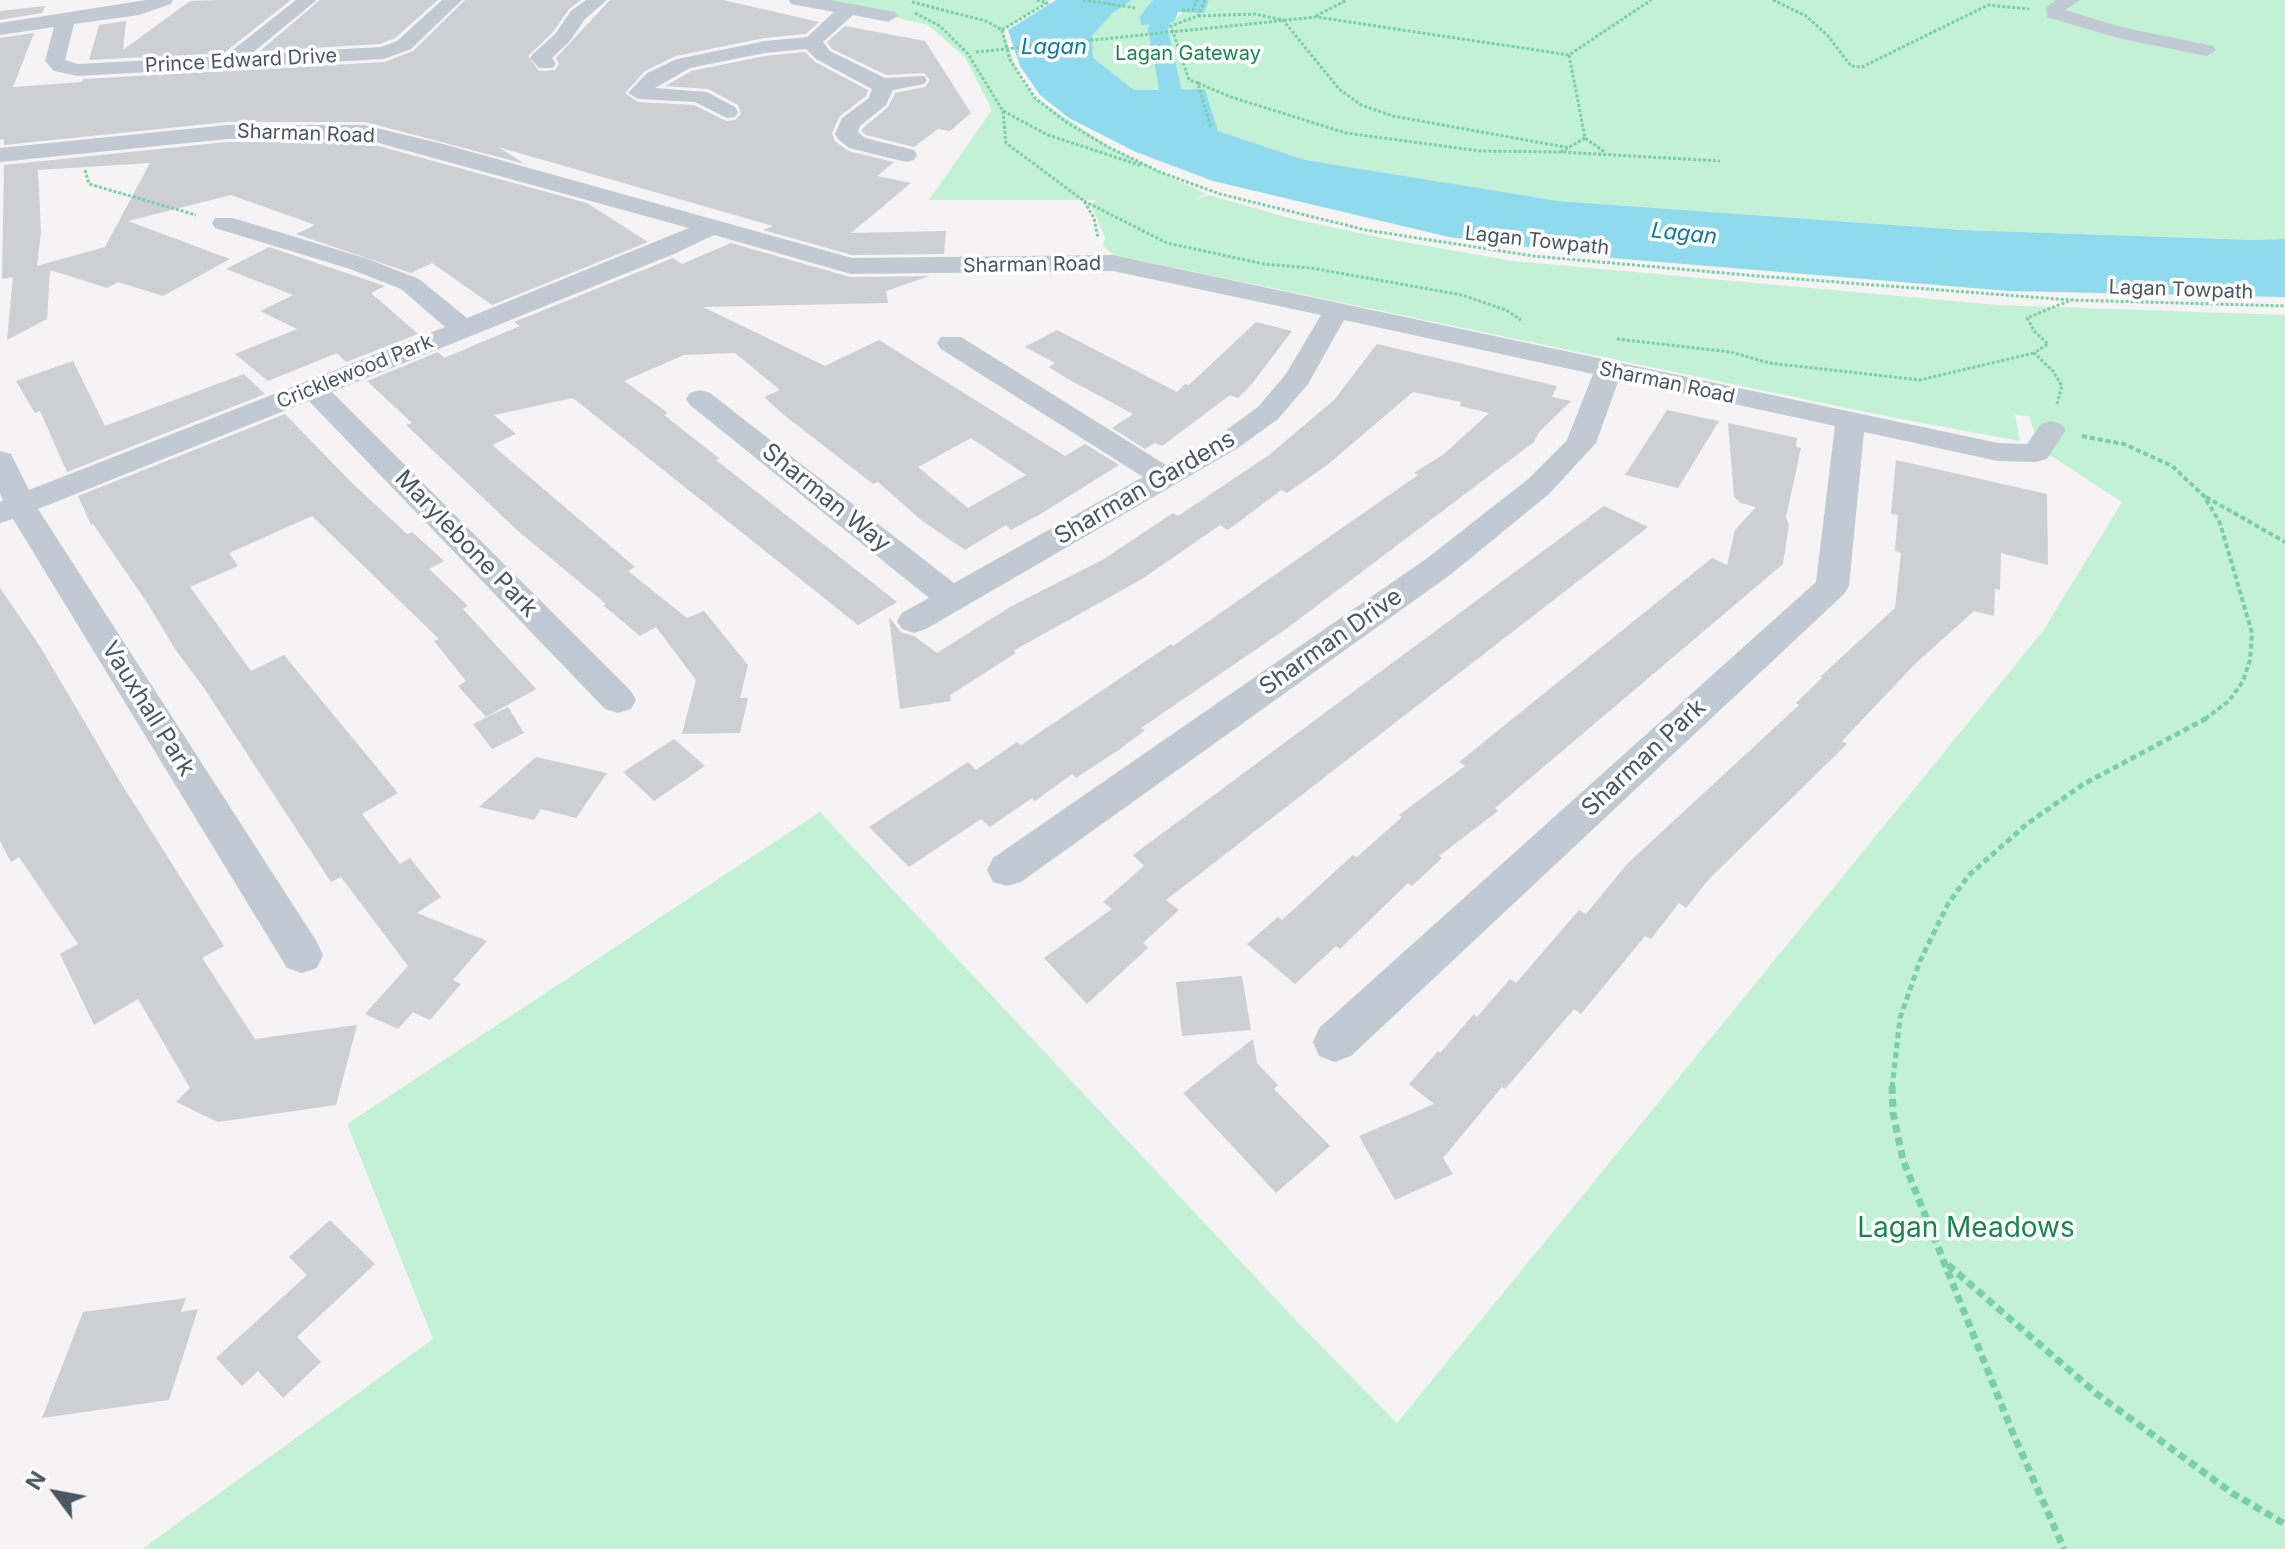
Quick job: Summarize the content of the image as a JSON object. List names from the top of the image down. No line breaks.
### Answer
{"streets":{"street":["Prince Edward Drive","Sharman Road","Cricklewood Park","Sharman Gardens","Sharman Way","Marylebone Park","Sharman Drive","Vauxhall Park","Sharman Park"],"path":["Lagan Towpath"]},"crossings":[["Sharman Road","Cricklewood Park"],["Sharman Road","Sharman Gardens"],["Sharman Road","Sharman Drive"],["Sharman Road","Sharman Park"],["Cricklewood Park","Marylebone Park"],["Cricklewood Park","Vauxhall Park"],["Sharman Gardens","Sharman Way"]],"water":["Lagan"],"parks":["Lagan Gateway","Lagan Meadows"],"north":"top left"}
